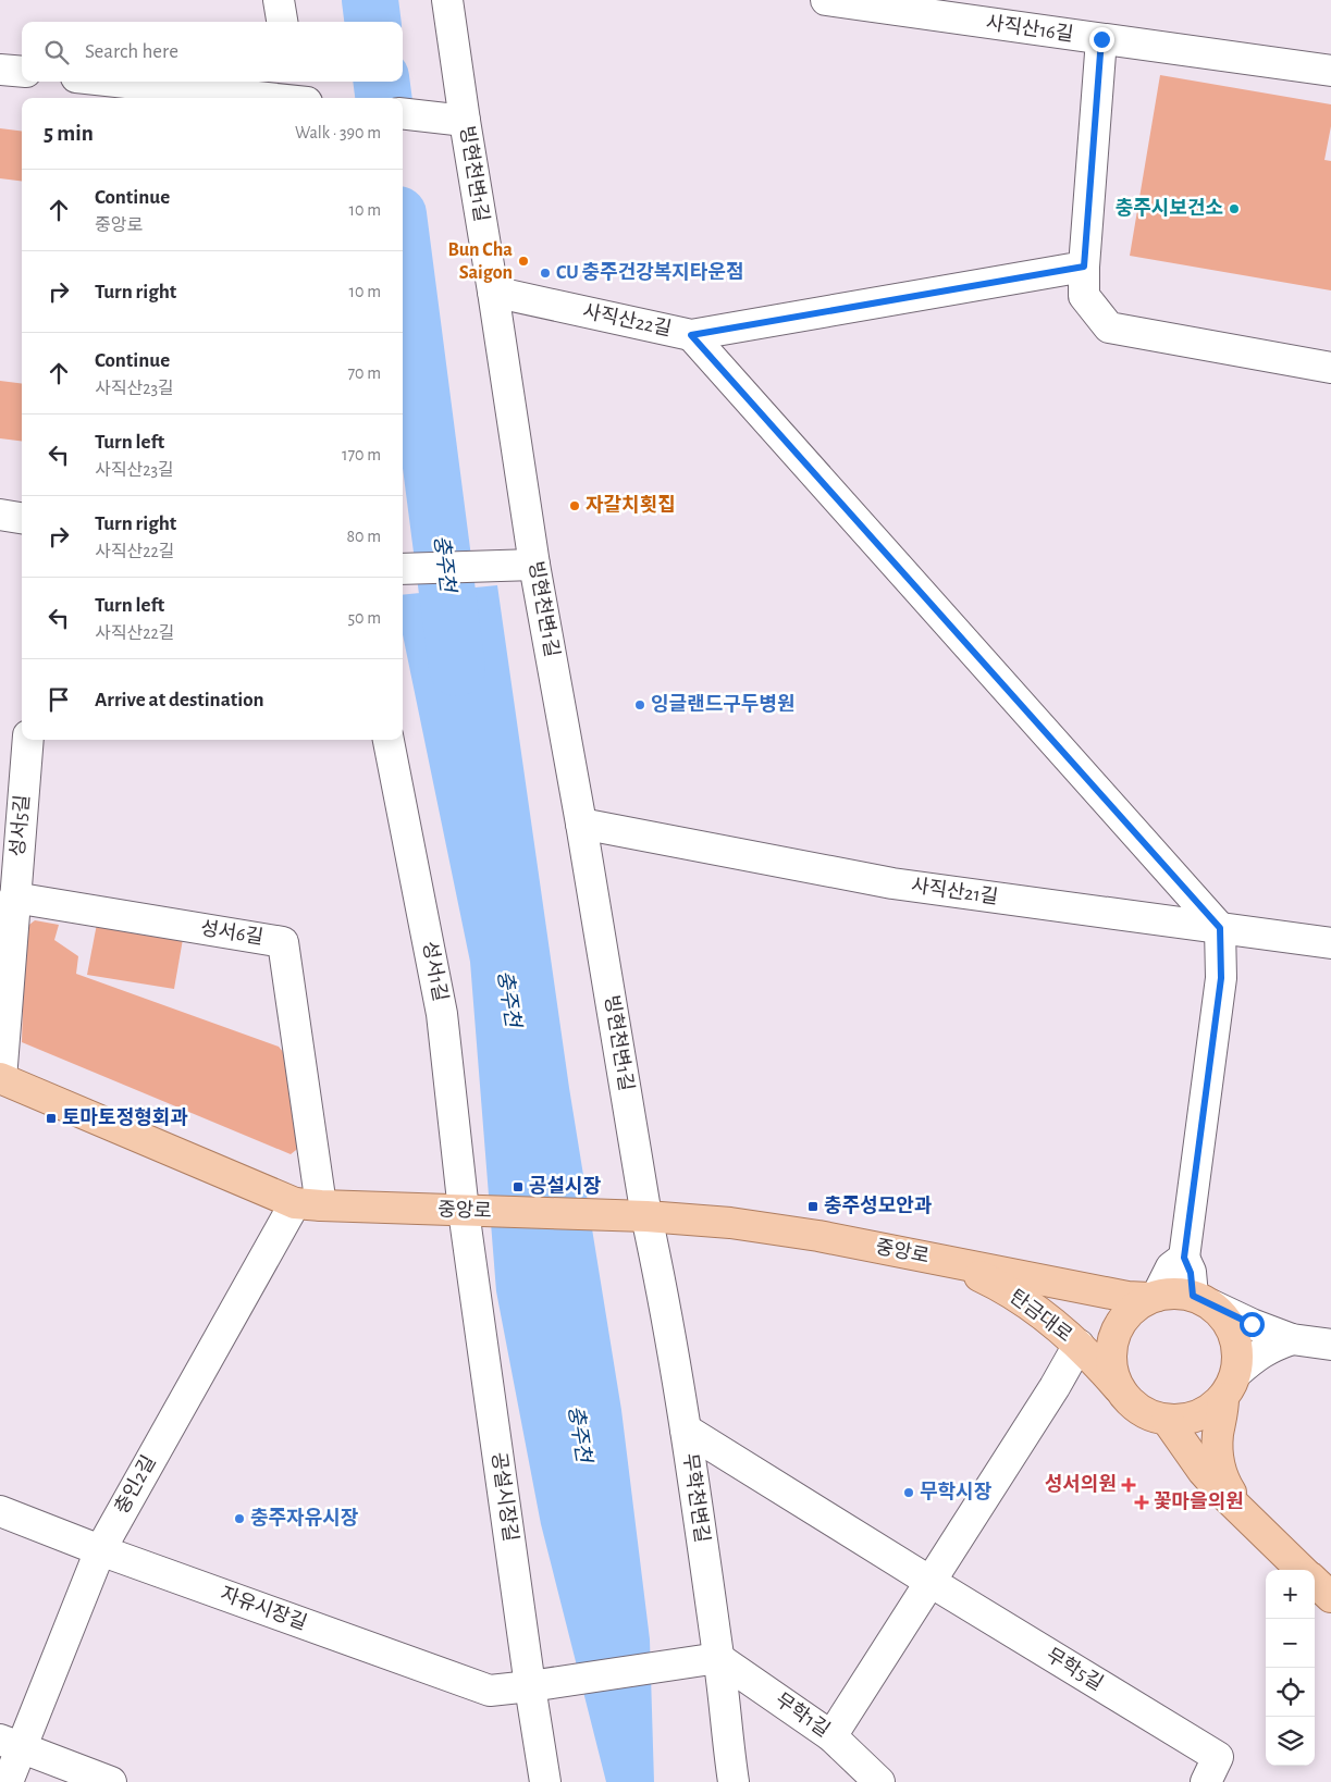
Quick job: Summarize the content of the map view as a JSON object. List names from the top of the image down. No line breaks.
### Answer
{"streets":{"main road":["중앙로","탄금대로"],"street":["사직산16길","빙현천변1길","사직산22길","성서5길","사직산21길","성서6길","성서1길","충인2길","공설시장길","무학천변길","자유시장길","무학5길","무학1길"]},"crossings":[["빙현천변1길","사직산22길"],["빙현천변1길","사직산21길"],["빙현천변1길","중앙로"],["빙현천변1길","무학천변길"],["성서5길","성서6길"],["성서5길","중앙로"],["성서6길","중앙로"],["성서6길","충인2길"],["성서1길","중앙로"],["성서1길","공설시장길"],["중앙로","탄금대로"],["중앙로","충인2길"],["중앙로","공설시장길"],["중앙로","무학천변길"],["충인2길","자유시장길"],["공설시장길","자유시장길"],["무학천변길","자유시장길"],["무학천변길","무학5길"],["무학천변길","무학1길"],["자유시장길","무학1길"]],"water":["충주천"],"places":{"other":["충주시보건소","Bun Cha Saigon","CU 충주건강복지타운점","자갈치횟집","잉글랜드구두병원","무학시장","충주자유시장"],"transit":["토마토정형회과","공설시장","충주성모안과"],"health":["성서의원","꽃마을의원"]},"page":{"search":"Search here","heading":["5 min","Walk · 390 m"],"list":[["Continue","중앙로","10 m"],["Turn right","10 m"],["Continue","사직산23길","70 m"],["Turn left","사직산23길","170 m"],["Turn right","사직산22길","80 m"],["Turn left","사직산22길","50 m"],"Arrive at destination"],"map_buttons":["+","−"]}}
